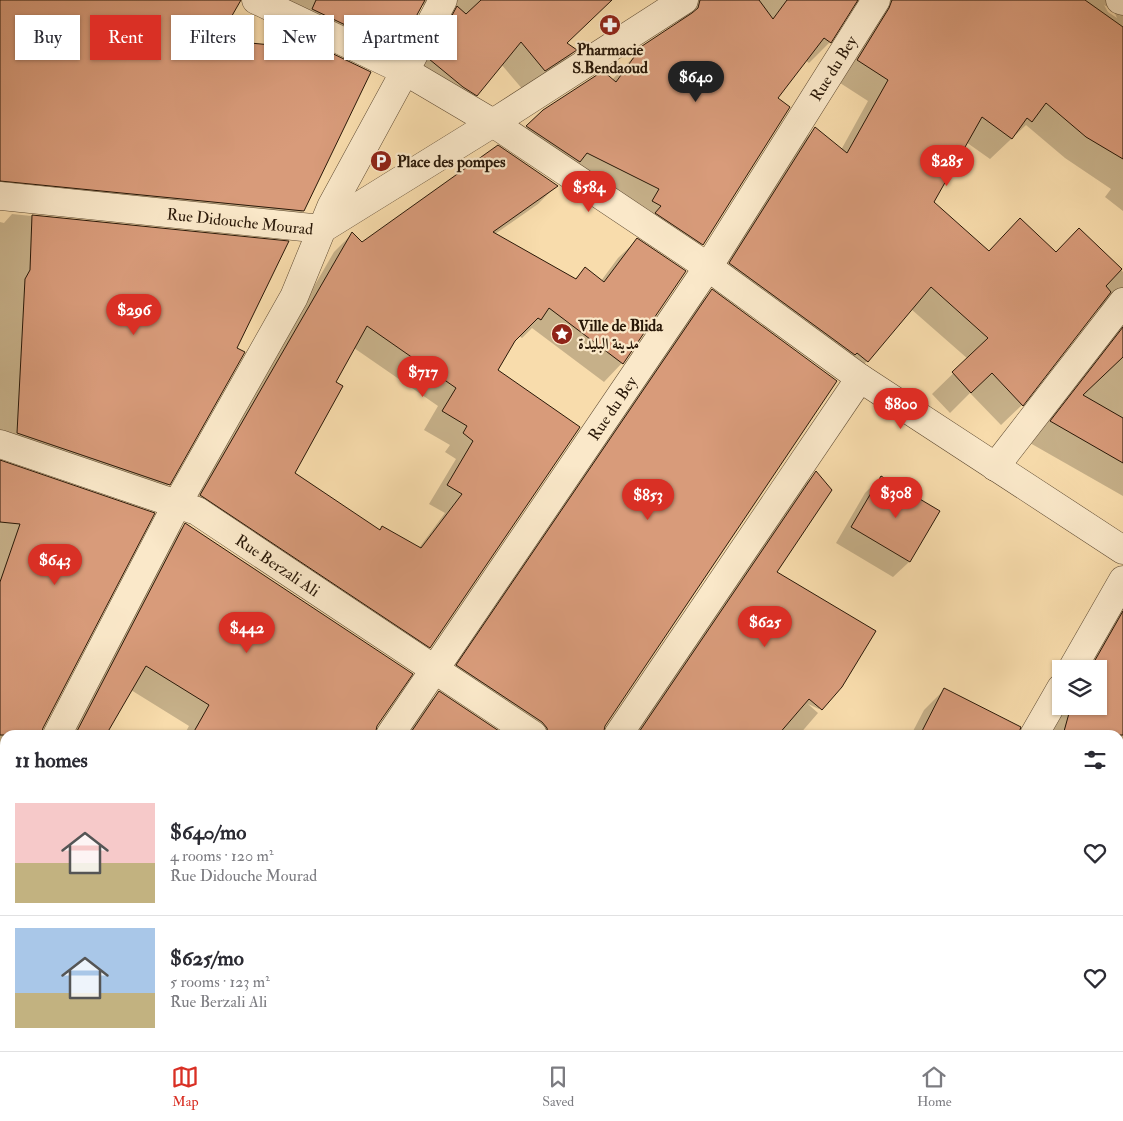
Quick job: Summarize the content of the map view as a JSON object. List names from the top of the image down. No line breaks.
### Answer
{"streets":{"street":["Rue du Bey","Rue Didouche Mourad","Rue Berzali Ali"]},"crossings":[["Rue du Bey","Rue Berzali Ali"]],"places":{"pharmacy":["Pharmacie S.Bendaoud"],"parking":["Place des pompes"],"place":["Ville de Blida مدينة البليدة"]},"page":{"chip":["Buy","Rent","Filters","New","Apartment"],"price":["$640","$285","$584","$296","$717","$800","$308","$853","$643","$625","$442"],"heading":"11 homes","list":[{"name":"$640/mo","note":"4 rooms · 120 m² · Rue Didouche Mourad"},{"name":"$625/mo","note":"5 rooms · 123 m² · Rue Berzali Ali"}],"tabs":["Map","Saved","Home"]}}
